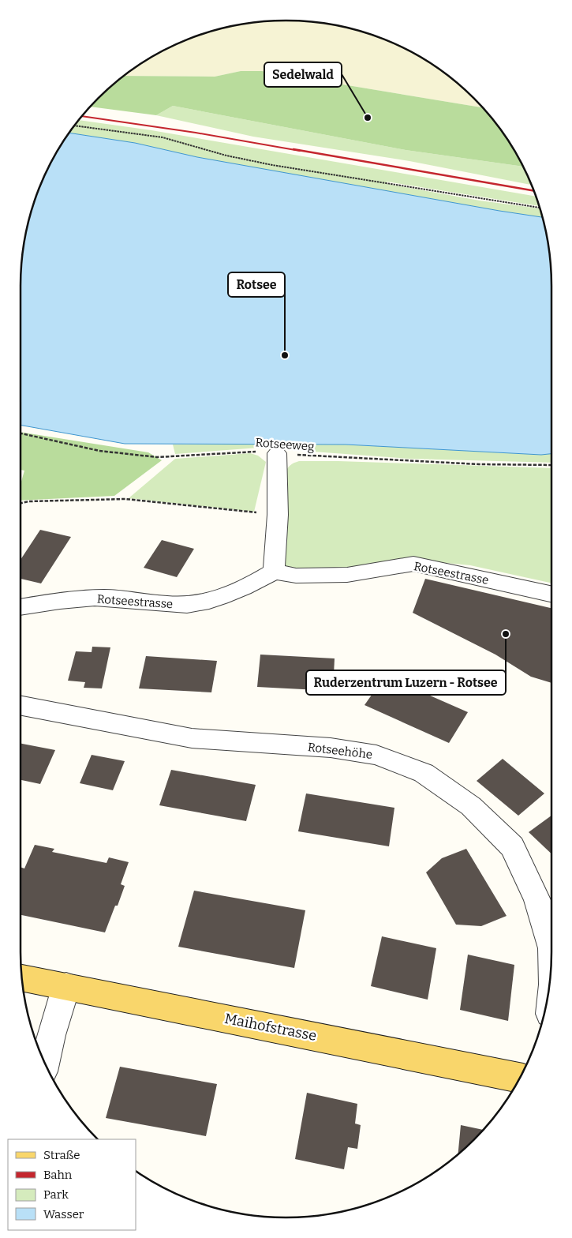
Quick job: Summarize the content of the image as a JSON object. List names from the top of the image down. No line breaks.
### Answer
{"streets":{"main road":["Maihofstrasse"],"street":["Rotseestrasse","Rotseehöhe"],"path":["Rotseeweg"]},"places":["Sedelwald","Rotsee","Ruderzentrum Luzern - Rotsee"],"legend":["Straße","Bahn","Park","Wasser"]}
